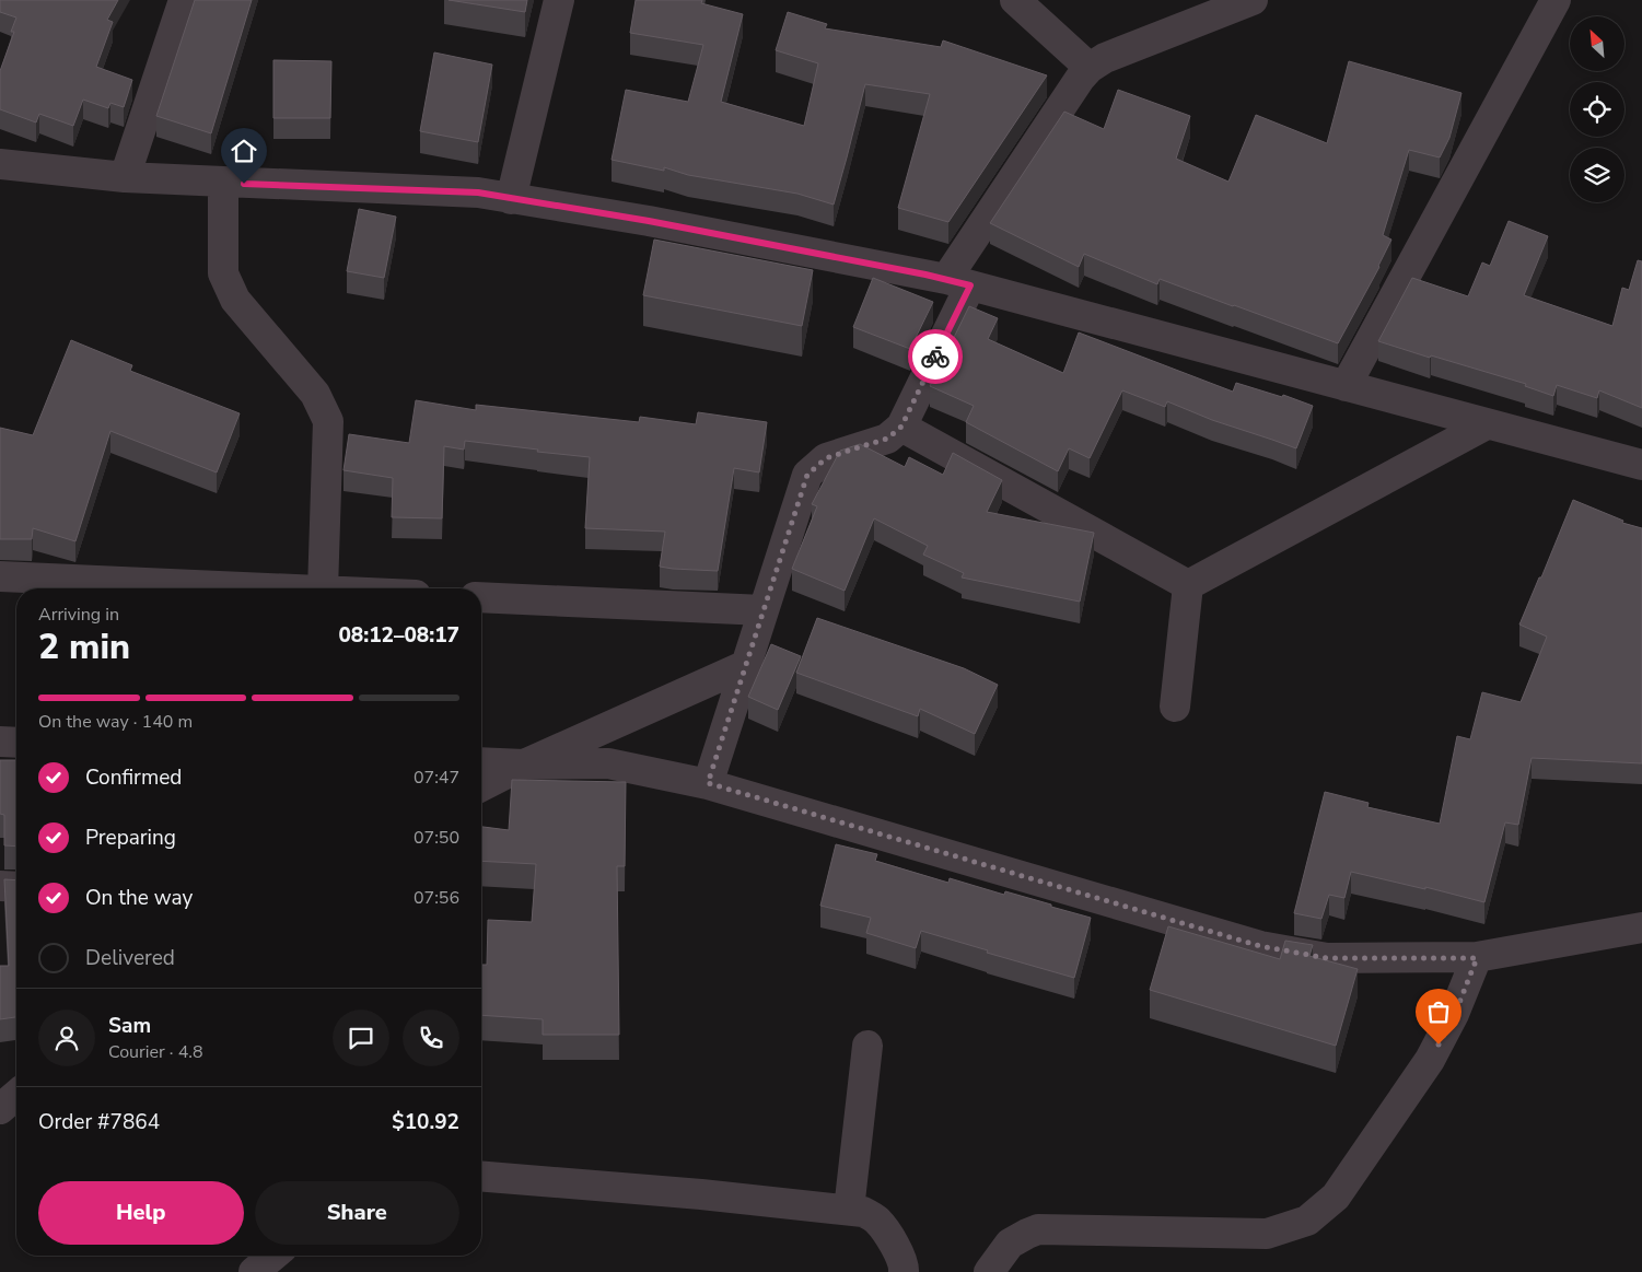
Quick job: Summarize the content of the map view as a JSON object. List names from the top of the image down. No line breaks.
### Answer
{"north":"top left","page":{"heading":["2 min","Arriving in","08:12–08:17"],"panel":["Sam","Courier · 4.8","Order #7864","$10.92"],"bar":"On the way · 140 m","list":[["Confirmed","07:47"],["Preparing","07:50"],["On the way","07:56"],"Delivered"],"buttons":["Help","Share"]}}
